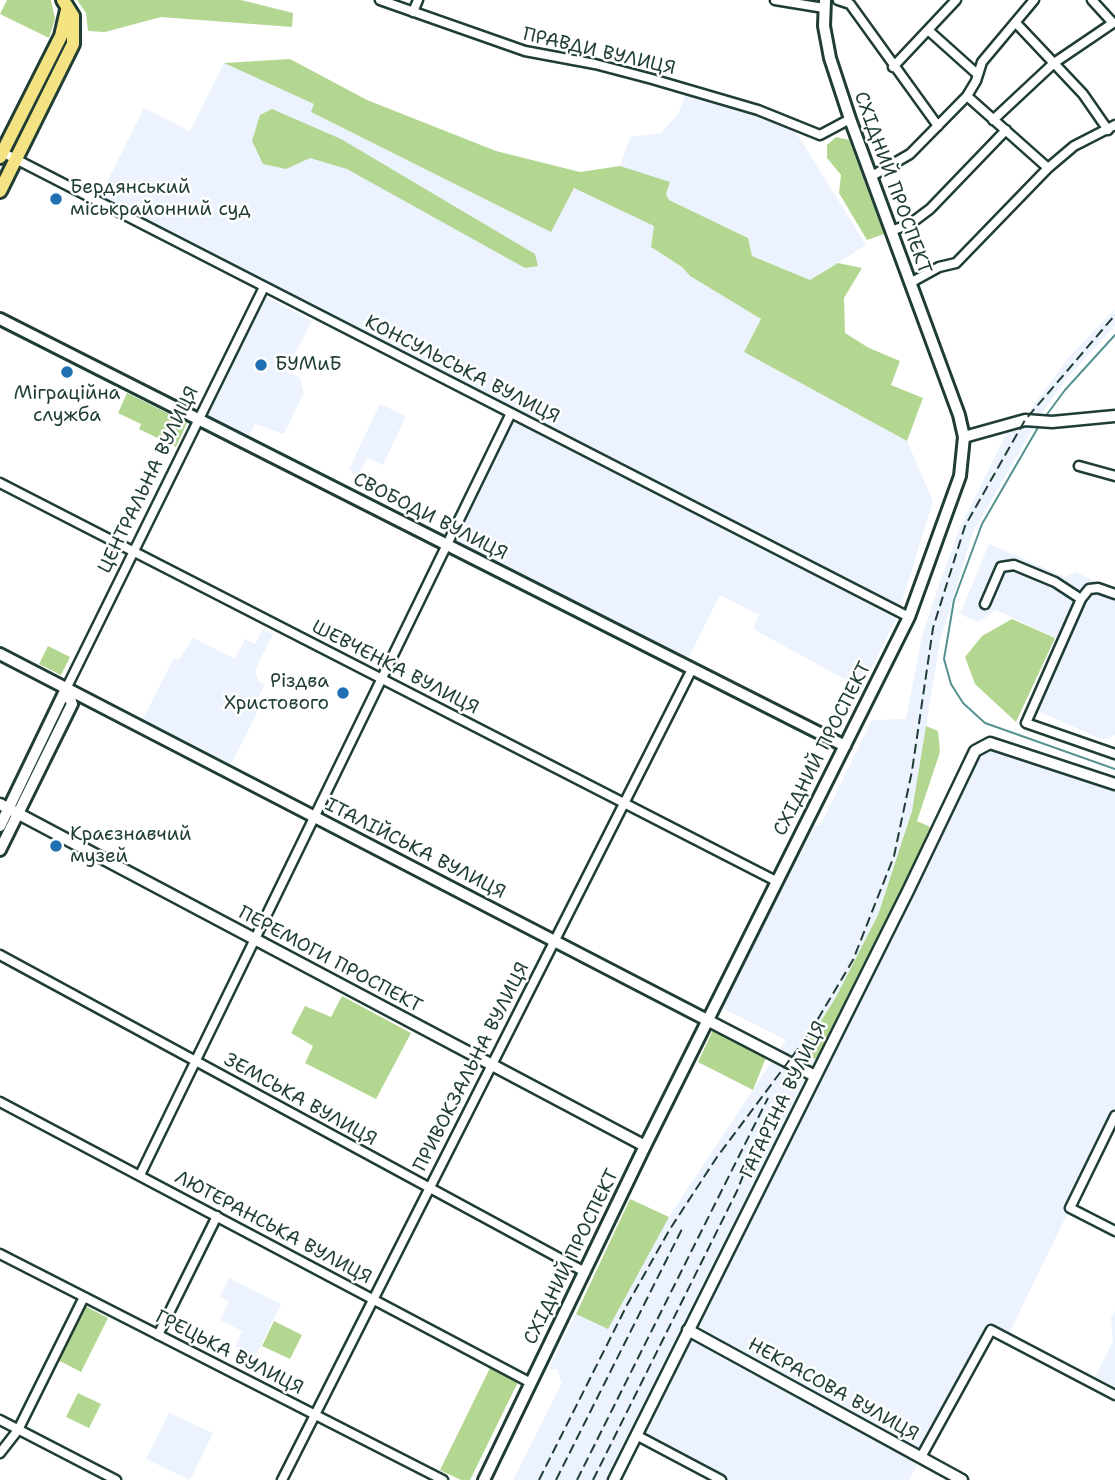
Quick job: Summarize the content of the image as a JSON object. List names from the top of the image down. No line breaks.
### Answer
{"streets":{"main road":["СХІДНИЙ ПРОСПЕКТ","ЦЕНТРАЛЬНА ВУЛИЦЯ","СВОБОДИ ВУЛИЦЯ","ІТАЛІЙСЬКА ВУЛИЦЯ"],"street":["ПРАВДИ ВУЛИЦЯ","КОНСУЛЬСЬКА ВУЛИЦЯ","ШЕВЧЕНКА ВУЛИЦЯ","ПЕРЕМОГИ ПРОСПЕКТ","ПРИВОКЗАЛЬНА ВУЛИЦЯ","ЗЕМСЬКА ВУЛИЦЯ","ГАГАРІНА ВУЛИЦЯ","ЛЮТЕРАНСЬКА ВУЛИЦЯ","ГРЕЦЬКА ВУЛИЦЯ","НЕКРАСОВА ВУЛИЦЯ"]},"crossings":[["ПРАВДИ ВУЛИЦЯ","СХІДНИЙ ПРОСПЕКТ"],["СХІДНИЙ ПРОСПЕКТ","КОНСУЛЬСЬКА ВУЛИЦЯ"],["СХІДНИЙ ПРОСПЕКТ","СВОБОДИ ВУЛИЦЯ"],["СХІДНИЙ ПРОСПЕКТ","ШЕВЧЕНКА ВУЛИЦЯ"],["СХІДНИЙ ПРОСПЕКТ","ІТАЛІЙСЬКА ВУЛИЦЯ"],["СХІДНИЙ ПРОСПЕКТ","ПЕРЕМОГИ ПРОСПЕКТ"],["СХІДНИЙ ПРОСПЕКТ","ЗЕМСЬКА ВУЛИЦЯ"],["СХІДНИЙ ПРОСПЕКТ","ЛЮТЕРАНСЬКА ВУЛИЦЯ"],["КОНСУЛЬСЬКА ВУЛИЦЯ","ЦЕНТРАЛЬНА ВУЛИЦЯ"],["ЦЕНТРАЛЬНА ВУЛИЦЯ","СВОБОДИ ВУЛИЦЯ"],["ЦЕНТРАЛЬНА ВУЛИЦЯ","ШЕВЧЕНКА ВУЛИЦЯ"],["ЦЕНТРАЛЬНА ВУЛИЦЯ","ІТАЛІЙСЬКА ВУЛИЦЯ"],["ЦЕНТРАЛЬНА ВУЛИЦЯ","ПЕРЕМОГИ ПРОСПЕКТ"],["СВОБОДИ ВУЛИЦЯ","ПРИВОКЗАЛЬНА ВУЛИЦЯ"],["ШЕВЧЕНКА ВУЛИЦЯ","ПРИВОКЗАЛЬНА ВУЛИЦЯ"],["ІТАЛІЙСЬКА ВУЛИЦЯ","ПРИВОКЗАЛЬНА ВУЛИЦЯ"],["ІТАЛІЙСЬКА ВУЛИЦЯ","ГАГАРІНА ВУЛИЦЯ"],["ПЕРЕМОГИ ПРОСПЕКТ","ПРИВОКЗАЛЬНА ВУЛИЦЯ"],["ПРИВОКЗАЛЬНА ВУЛИЦЯ","ЗЕМСЬКА ВУЛИЦЯ"],["ПРИВОКЗАЛЬНА ВУЛИЦЯ","ЛЮТЕРАНСЬКА ВУЛИЦЯ"],["ПРИВОКЗАЛЬНА ВУЛИЦЯ","ГРЕЦЬКА ВУЛИЦЯ"],["ГАГАРІНА ВУЛИЦЯ","НЕКРАСОВА ВУЛИЦЯ"]],"places":["Бердянський міськрайонний суд","БУМиБ","Міграційна служба","Різдва Христового","Краєзнавчий музей"]}
